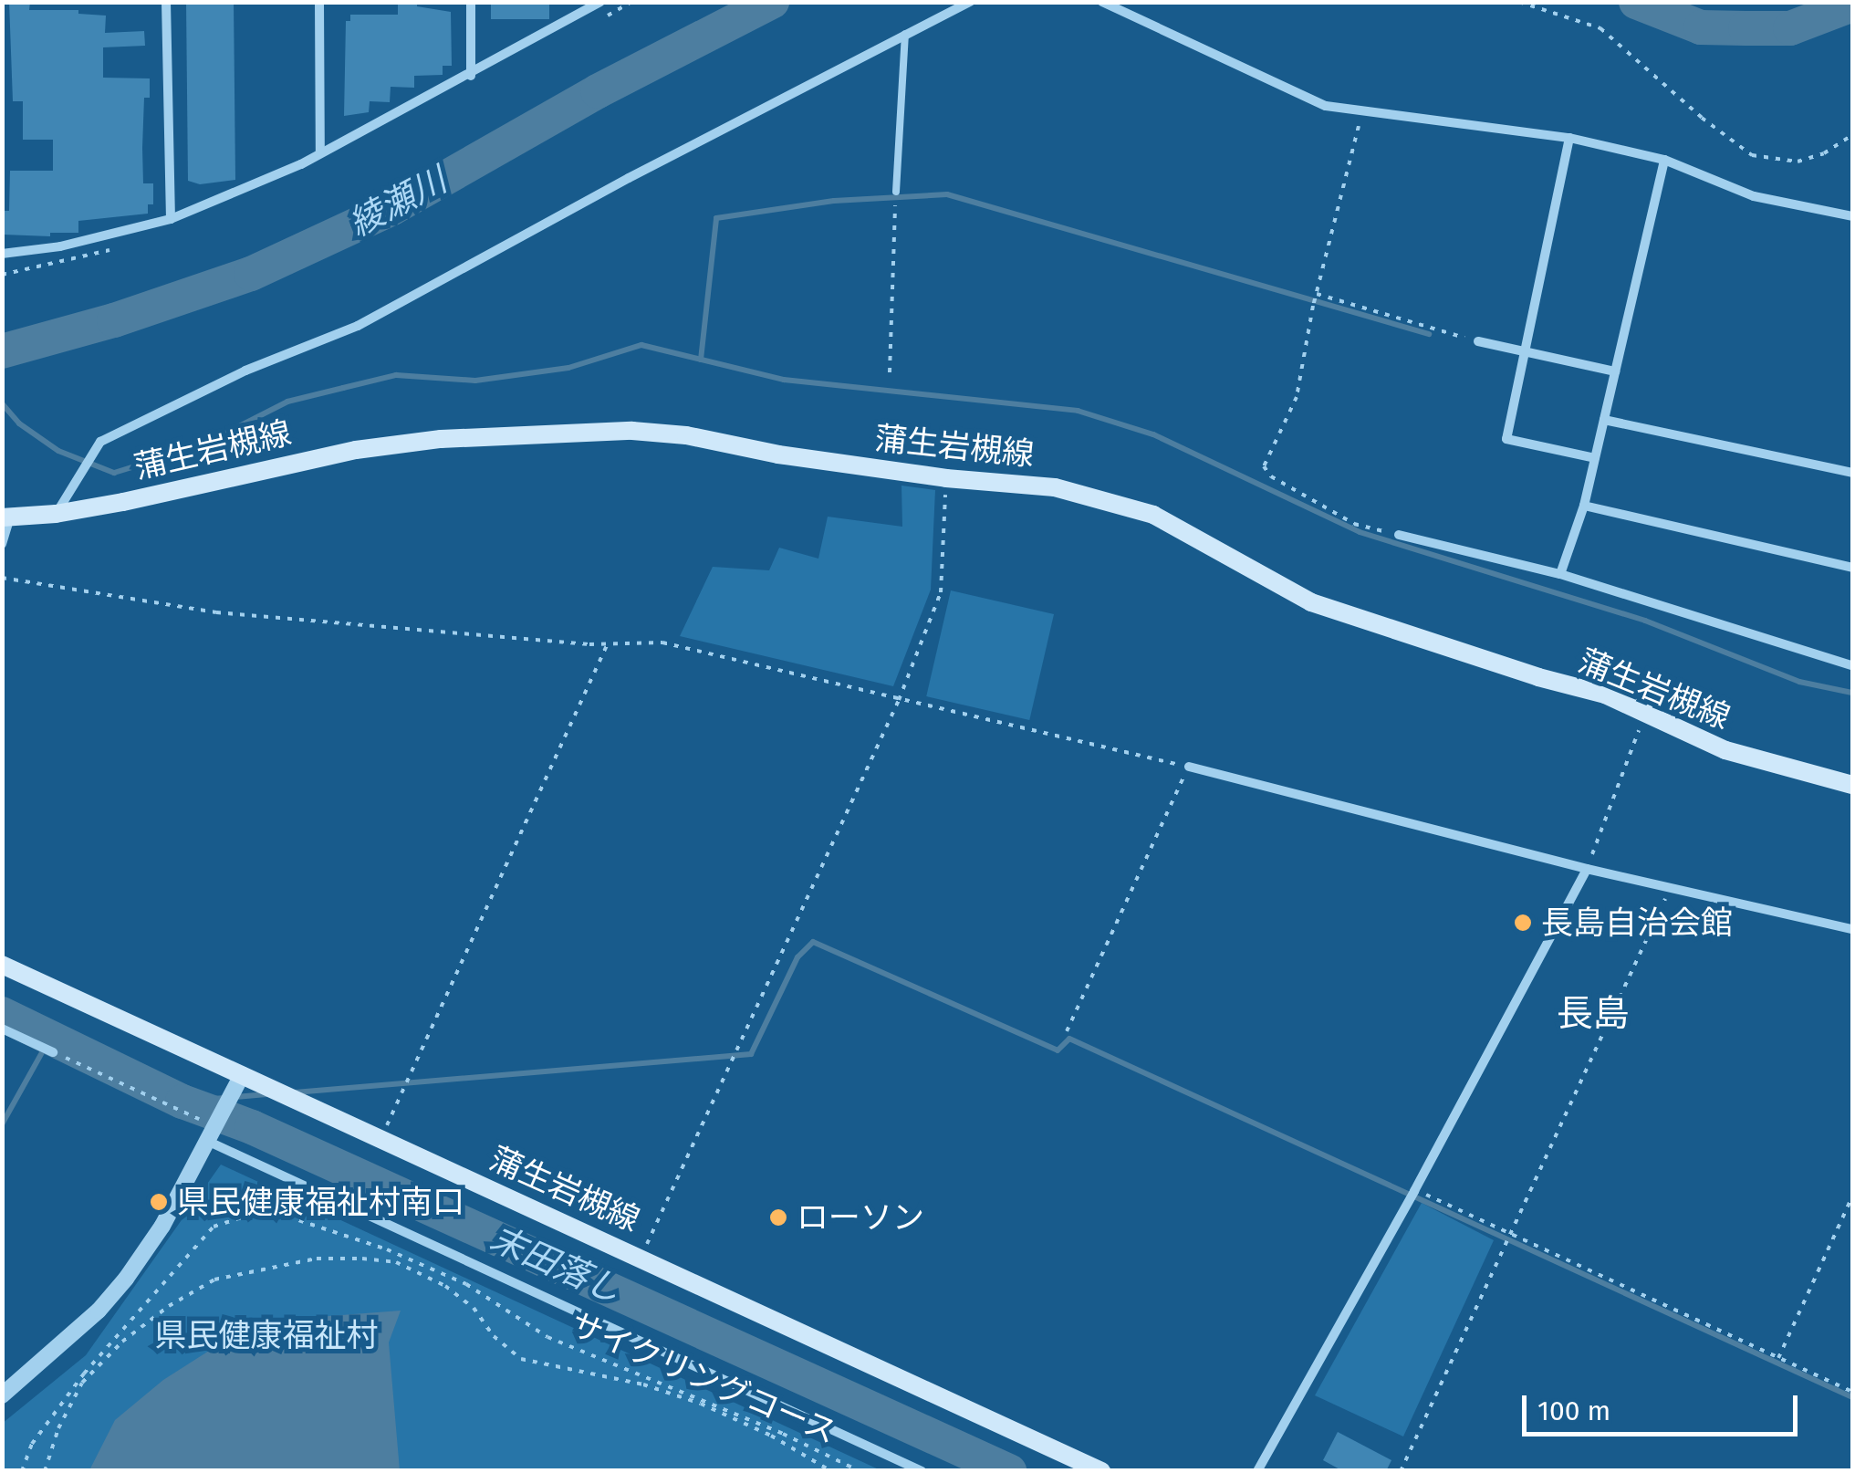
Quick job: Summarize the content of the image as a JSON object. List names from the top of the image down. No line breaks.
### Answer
{"streets":{"main road":["蒲生岩槻線"],"path":["サイクリングコース"]},"districts":["長島"],"water":["綾瀬川","末田落し"],"parks":["県民健康福祉村"],"places":["長島自治会館","県民健康福祉村南口","ローソン"],"scale_bar":"100 m"}
